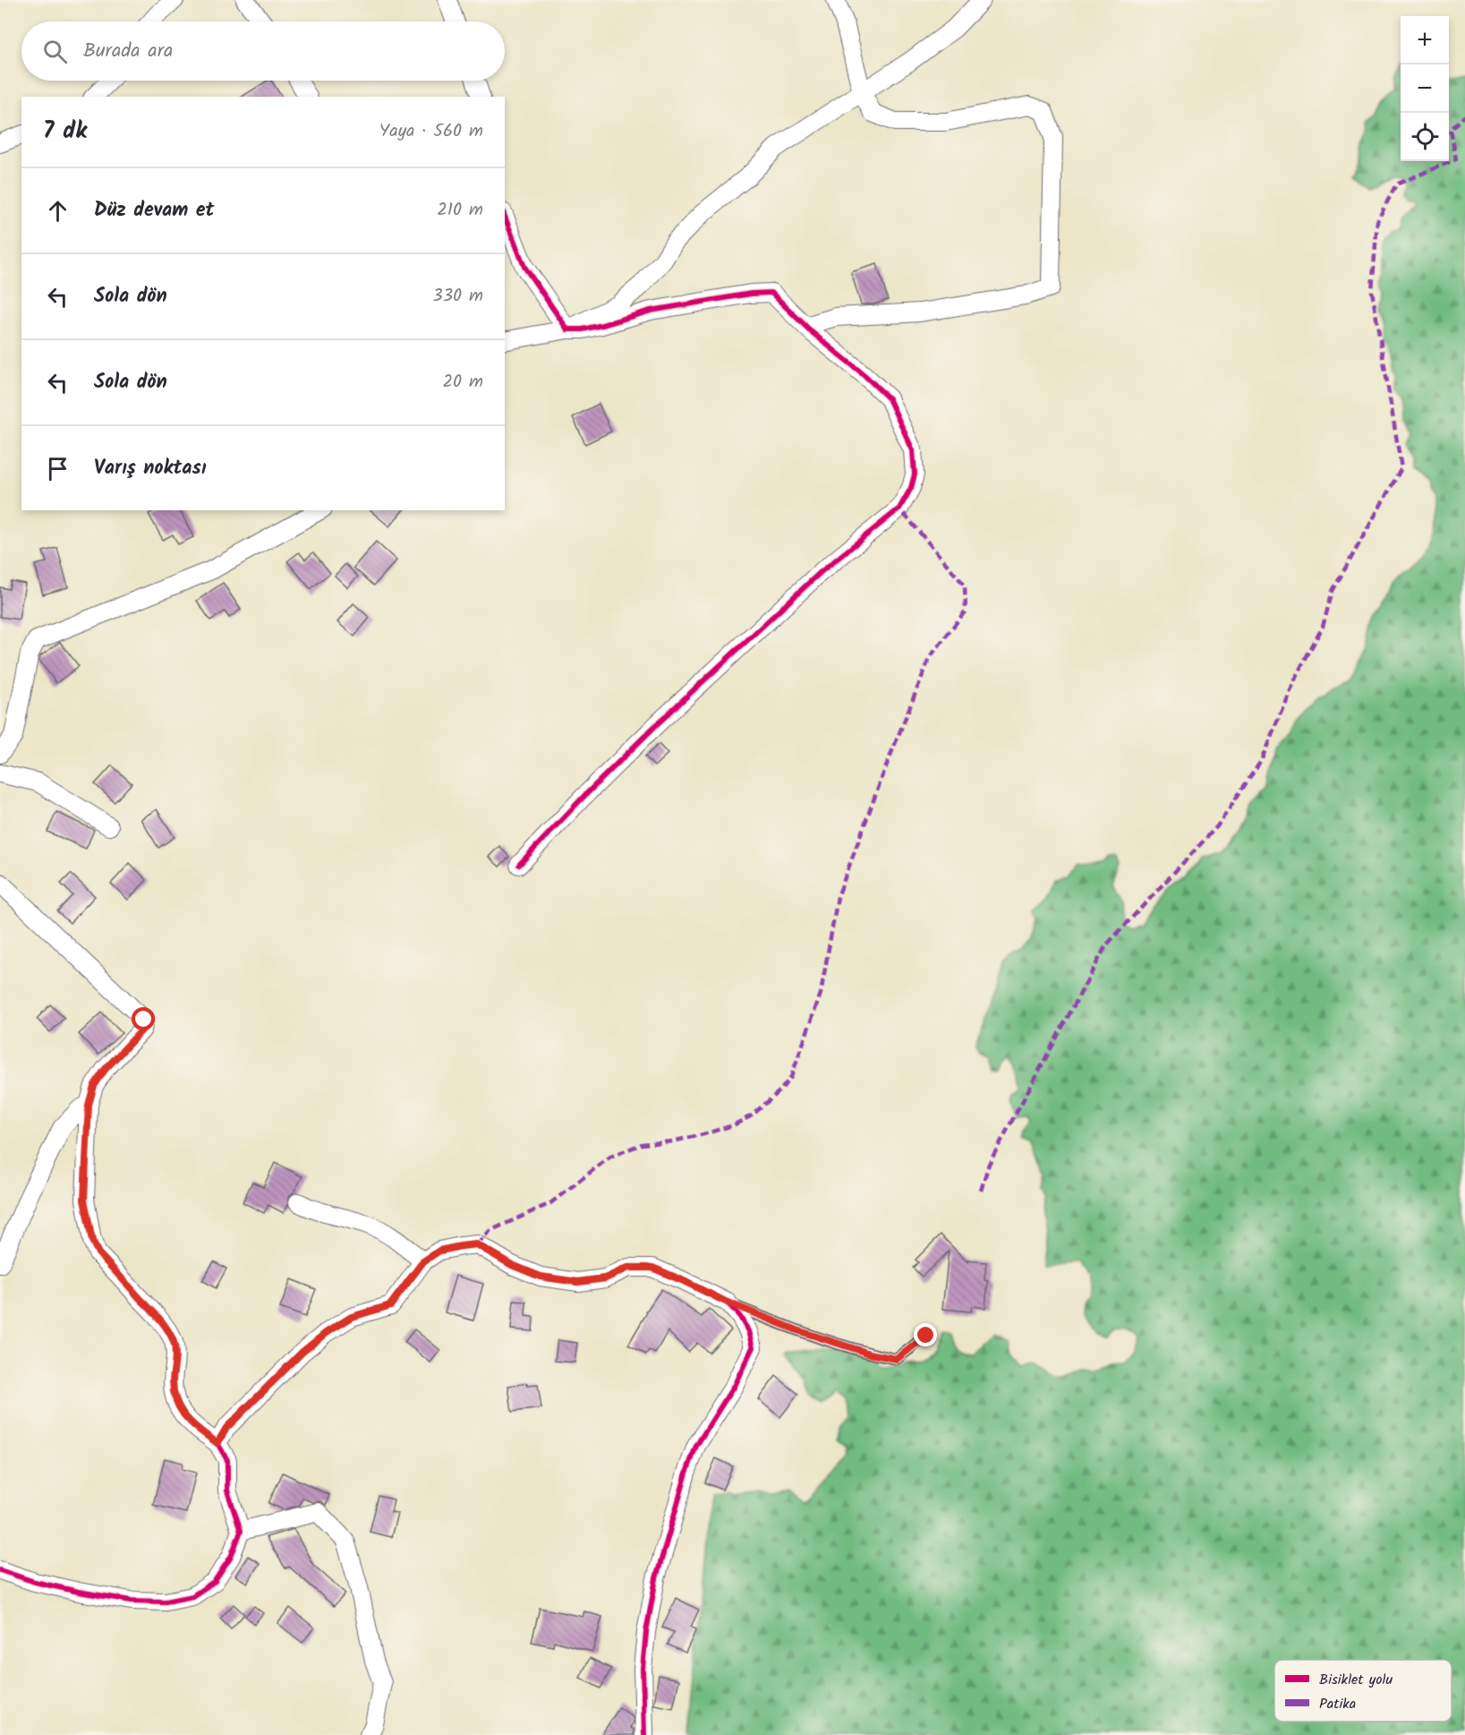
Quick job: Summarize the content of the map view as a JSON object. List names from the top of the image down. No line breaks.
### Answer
{"legend":["Bisiklet yolu","Patika"],"page":{"map_buttons":["+","−"],"search":"Burada ara","heading":["7 dk","Yaya · 560 m"],"list":[["Düz devam et","210 m"],["Sola dön","330 m"],["Sola dön","20 m"],"Varış noktası"]}}
